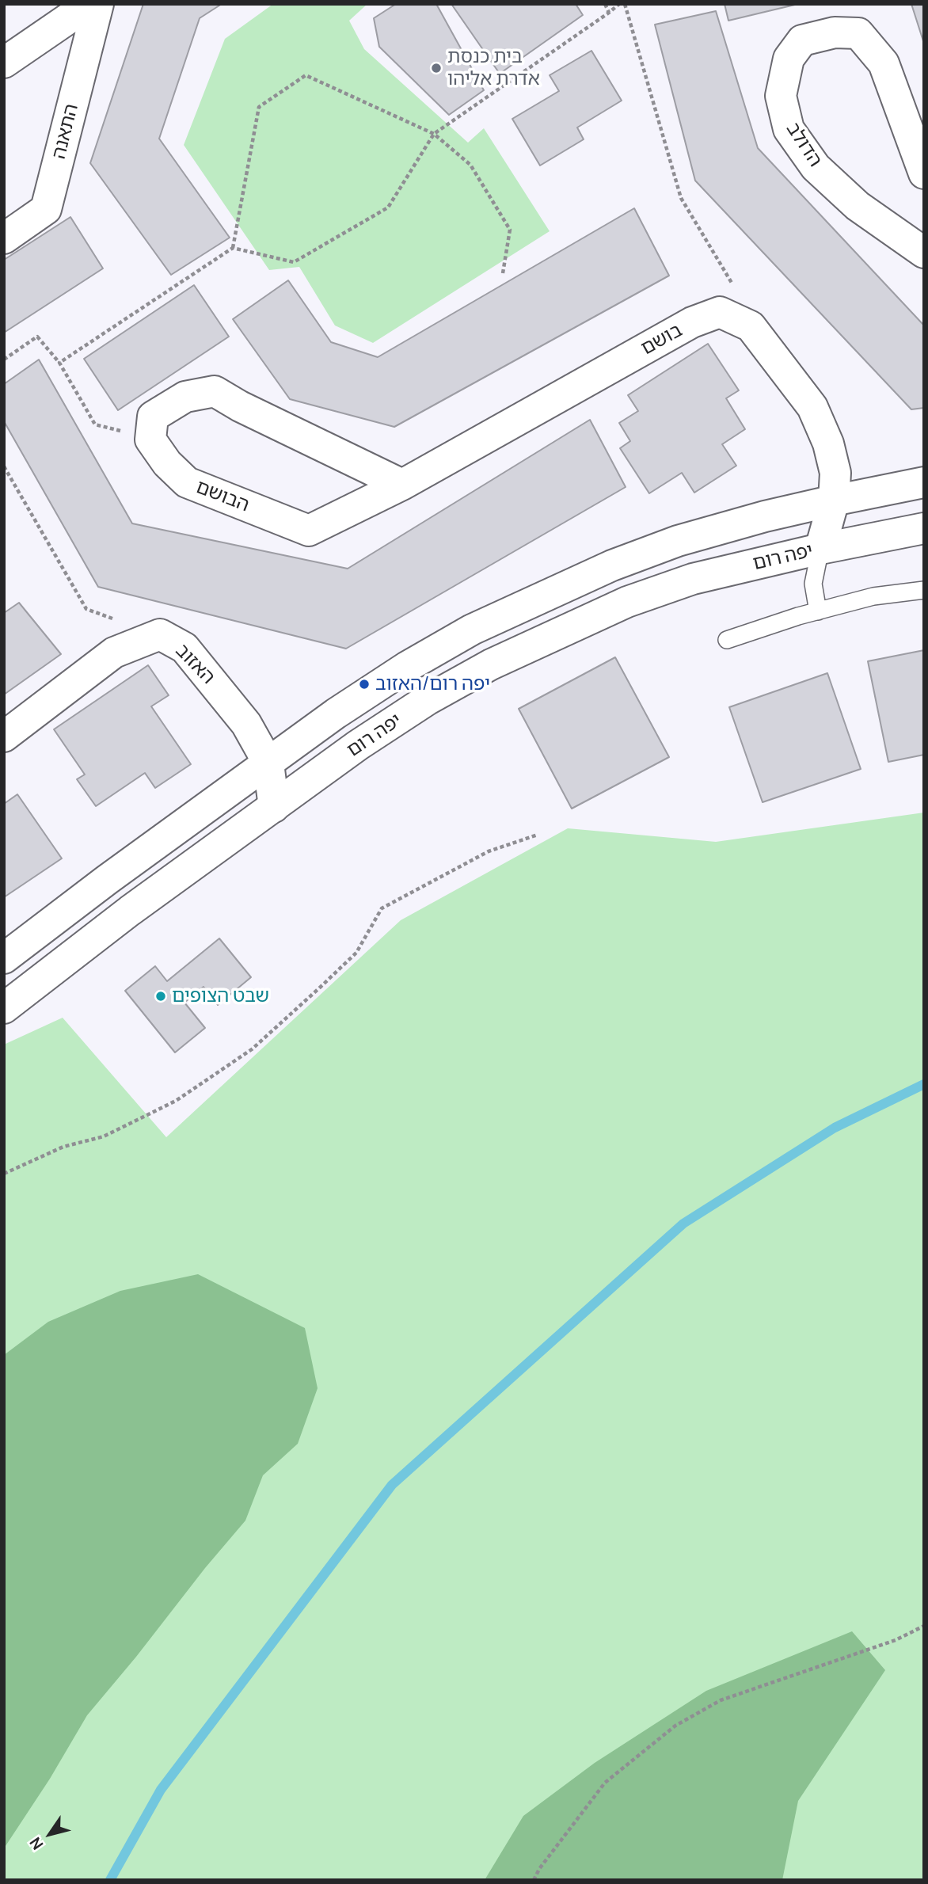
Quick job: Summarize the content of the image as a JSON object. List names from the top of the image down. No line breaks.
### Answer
{"streets":{"street":["התאנה","הדולב","בושם","הבושם","יפה רום","האזוב"]},"crossings":[["בושם","הבושם"],["בושם","יפה רום"],["יפה רום","האזוב"]],"places":["בית כנסת אדרת אליהו","יפה רום/האזוב","שבט הצופים"],"north":"bottom left"}
